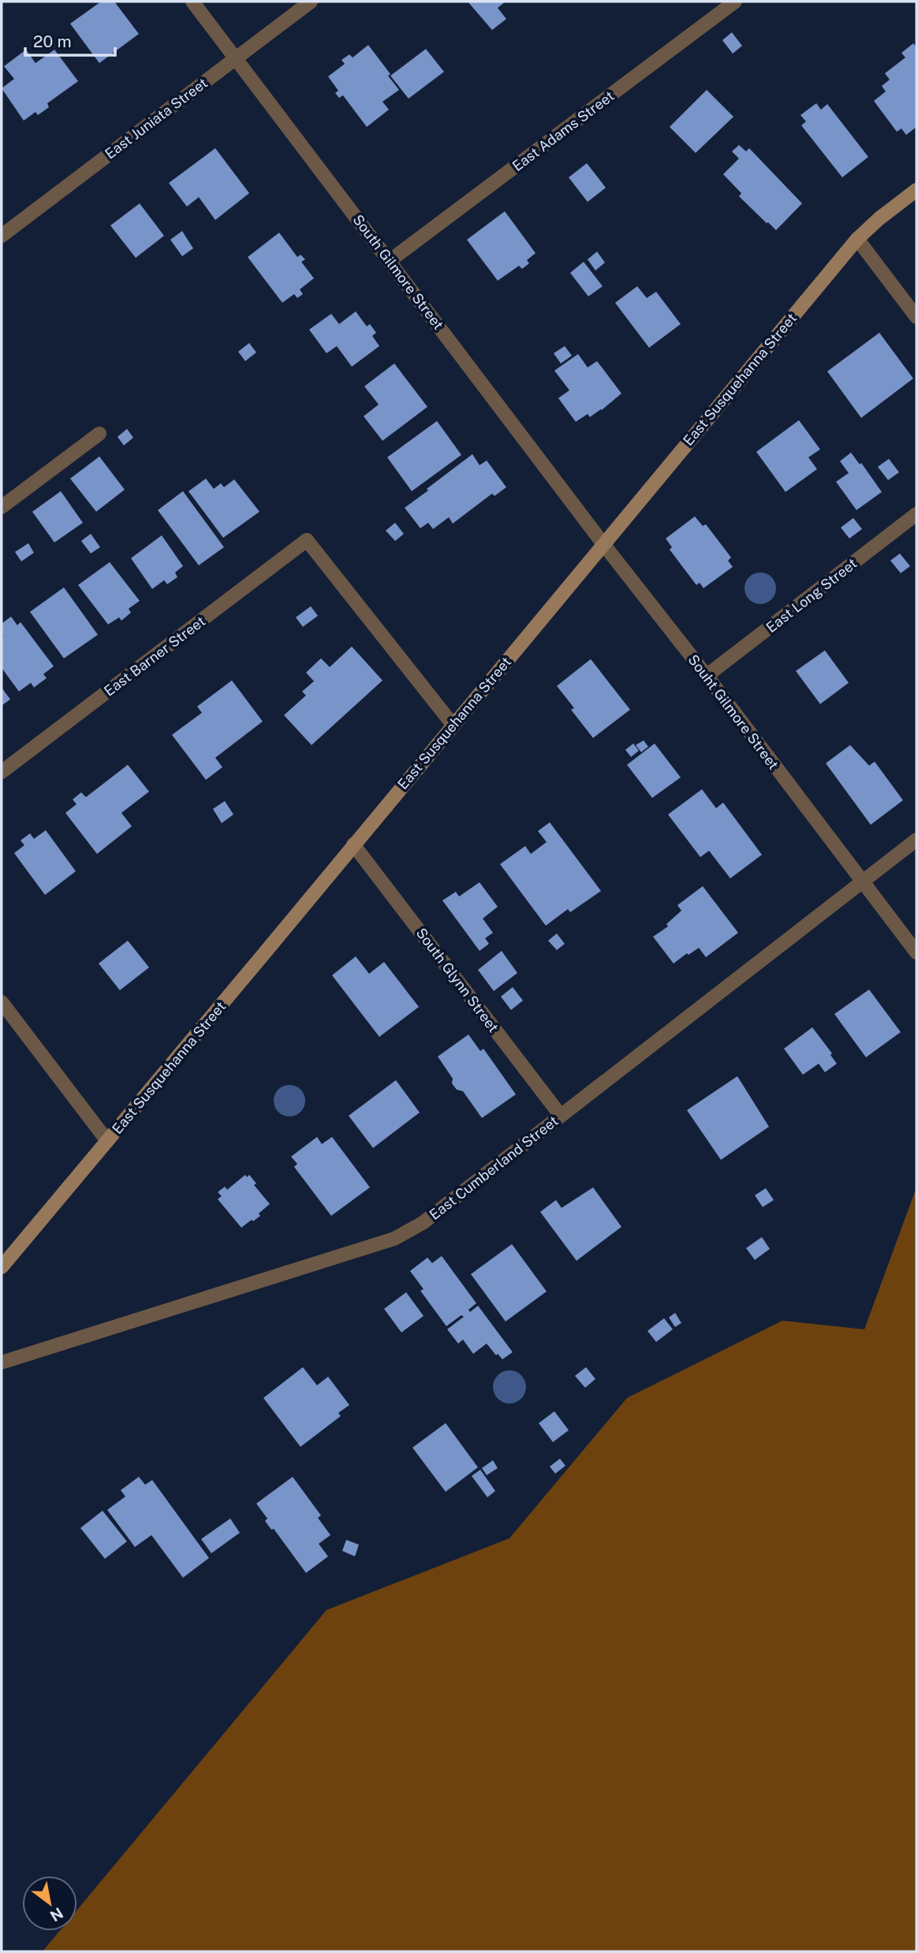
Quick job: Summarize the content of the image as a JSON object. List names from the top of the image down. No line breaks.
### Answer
{"streets":{"main road":["East Susquehanna Street"],"street":["East Juniata Street","East Adams Street","South Gilmore Street","East Long Street","East Barner Street","Souht Gilmore Street","South Glynn Street","East Cumberland Street"]},"crossings":[["East Juniata Street","South Gilmore Street"],["East Adams Street","South Gilmore Street"],["South Gilmore Street","East Susquehanna Street"],["South Gilmore Street","Souht Gilmore Street"],["East Susquehanna Street","East Barner Street"],["East Susquehanna Street","Souht Gilmore Street"],["East Susquehanna Street","South Glynn Street"],["East Long Street","Souht Gilmore Street"],["Souht Gilmore Street","East Cumberland Street"],["South Glynn Street","East Cumberland Street"]],"scale_bar":"20 m","north":"bottom right"}
